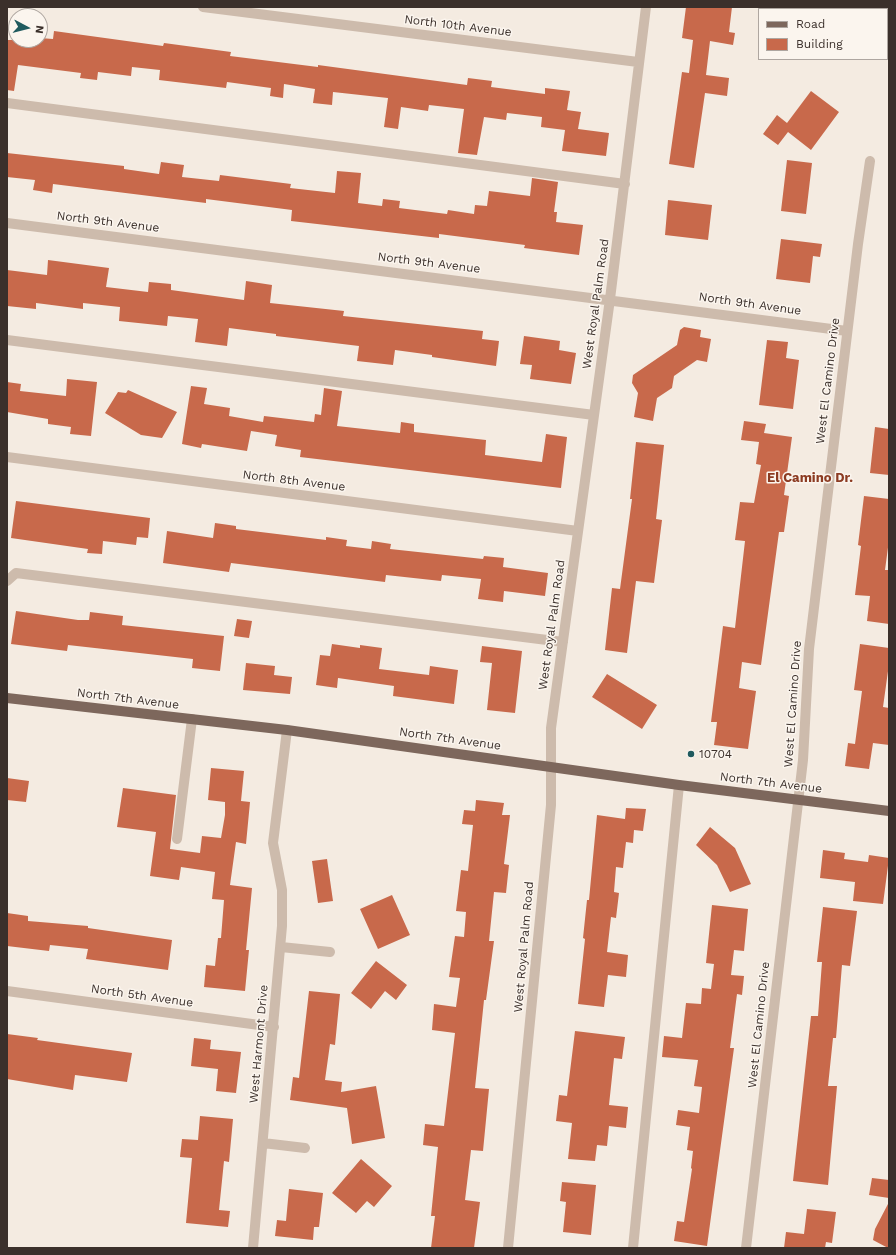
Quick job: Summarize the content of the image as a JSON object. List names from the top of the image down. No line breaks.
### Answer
{"streets":{"main road":["North 7th Avenue"],"street":["North 10th Avenue","North 9th Avenue","West Royal Palm Road","West El Camino Drive","North 8th Avenue","North 5th Avenue","West Harmont Drive"]},"crossings":[["North 10th Avenue","West Royal Palm Road"],["North 9th Avenue","West Royal Palm Road"],["North 9th Avenue","West El Camino Drive"],["West Royal Palm Road","North 8th Avenue"],["West Royal Palm Road","North 7th Avenue"],["West El Camino Drive","North 7th Avenue"],["North 7th Avenue","West Harmont Drive"],["North 5th Avenue","West Harmont Drive"]],"districts":["El Camino Dr."],"places":["10704"],"legend":["Road","Building"],"north":"right"}
